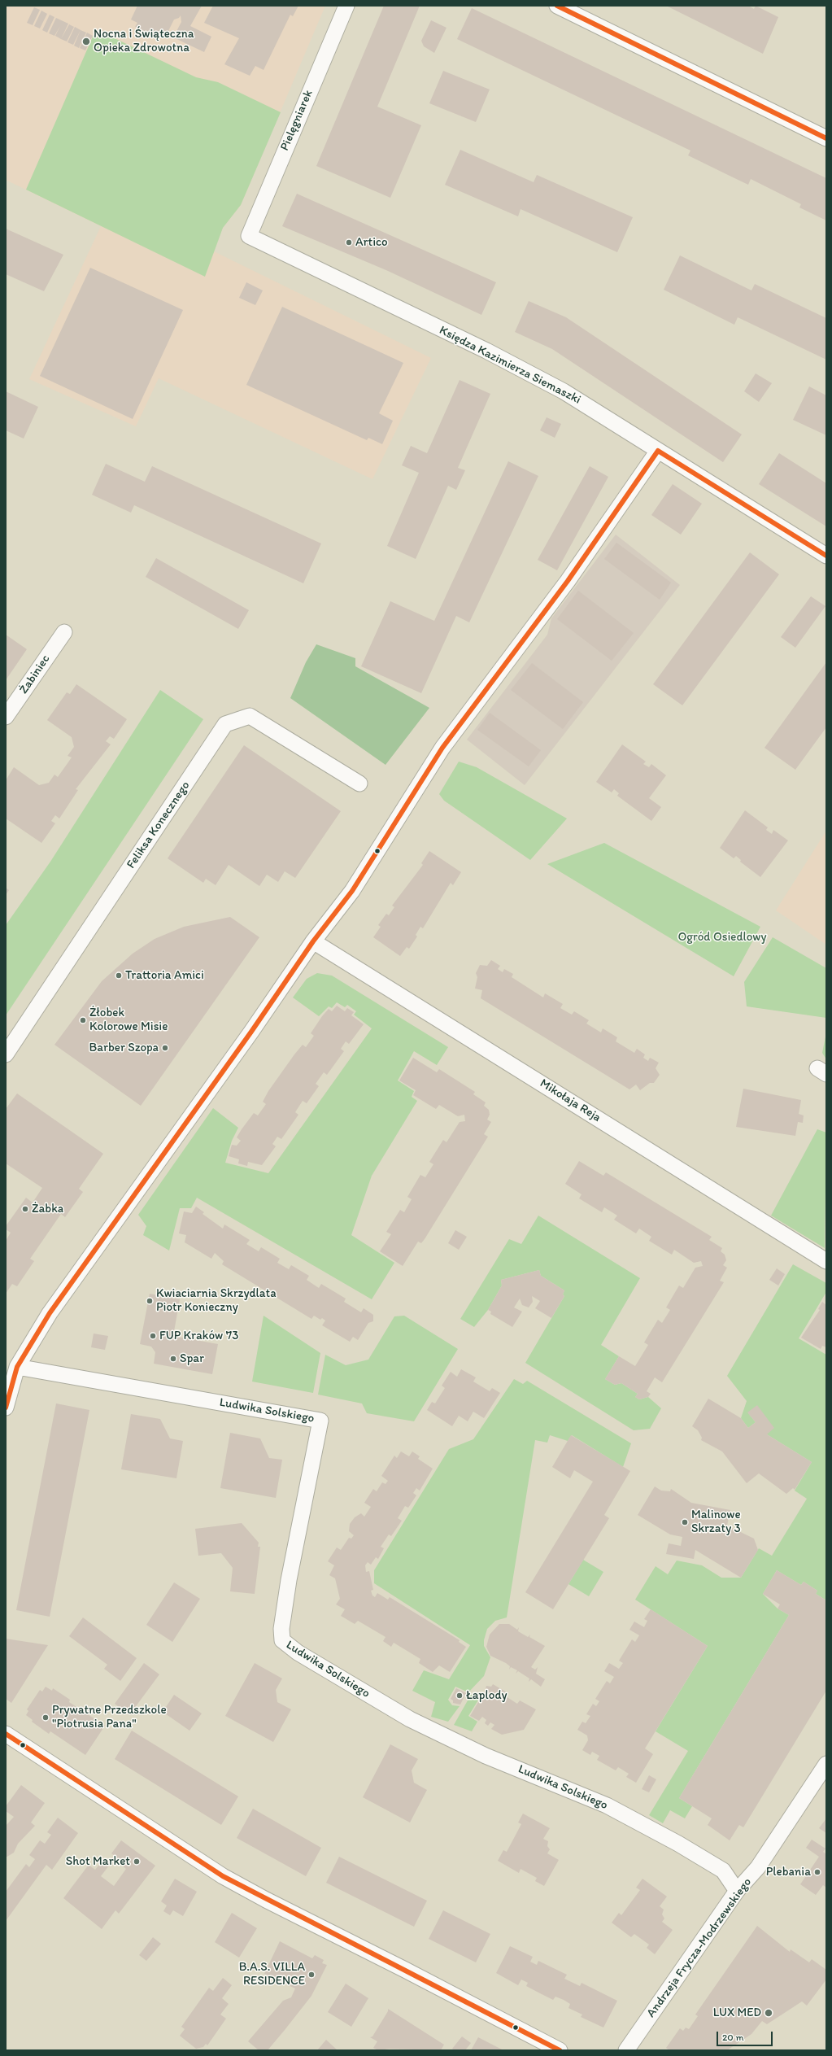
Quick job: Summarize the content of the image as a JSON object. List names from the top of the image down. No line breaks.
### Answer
{"streets":{"street":["Pielęgniarek","Księdza Kazimierza Siemaszki","Żabiniec","Feliksa Konecznego","Mikołaja Reja","Ludwika Solskiego","Andrzeja Frycza-Modrzewskiego"]},"crossings":[["Pielęgniarek","Księdza Kazimierza Siemaszki"],["Ludwika Solskiego","Andrzeja Frycza-Modrzewskiego"]],"parks":["Ogród Osiedlowy"],"places":["Nocna i Świąteczna Opieka Zdrowotna","Artico","Trattoria Amici","Żłobek Kolorowe Misie","Barber Szopa","Żabka","Kwiaciarnia Skrzydlata Piotr Konieczny","FUP Kraków 73","Spar","Malinowe Skrzaty 3","Łaplody","Prywatne Przedszkole \"Piotrusia Pana\"","Shot Market","Plebania","B.A.S. VILLA RESIDENCE","LUX MED"],"scale_bar":"20 m"}
